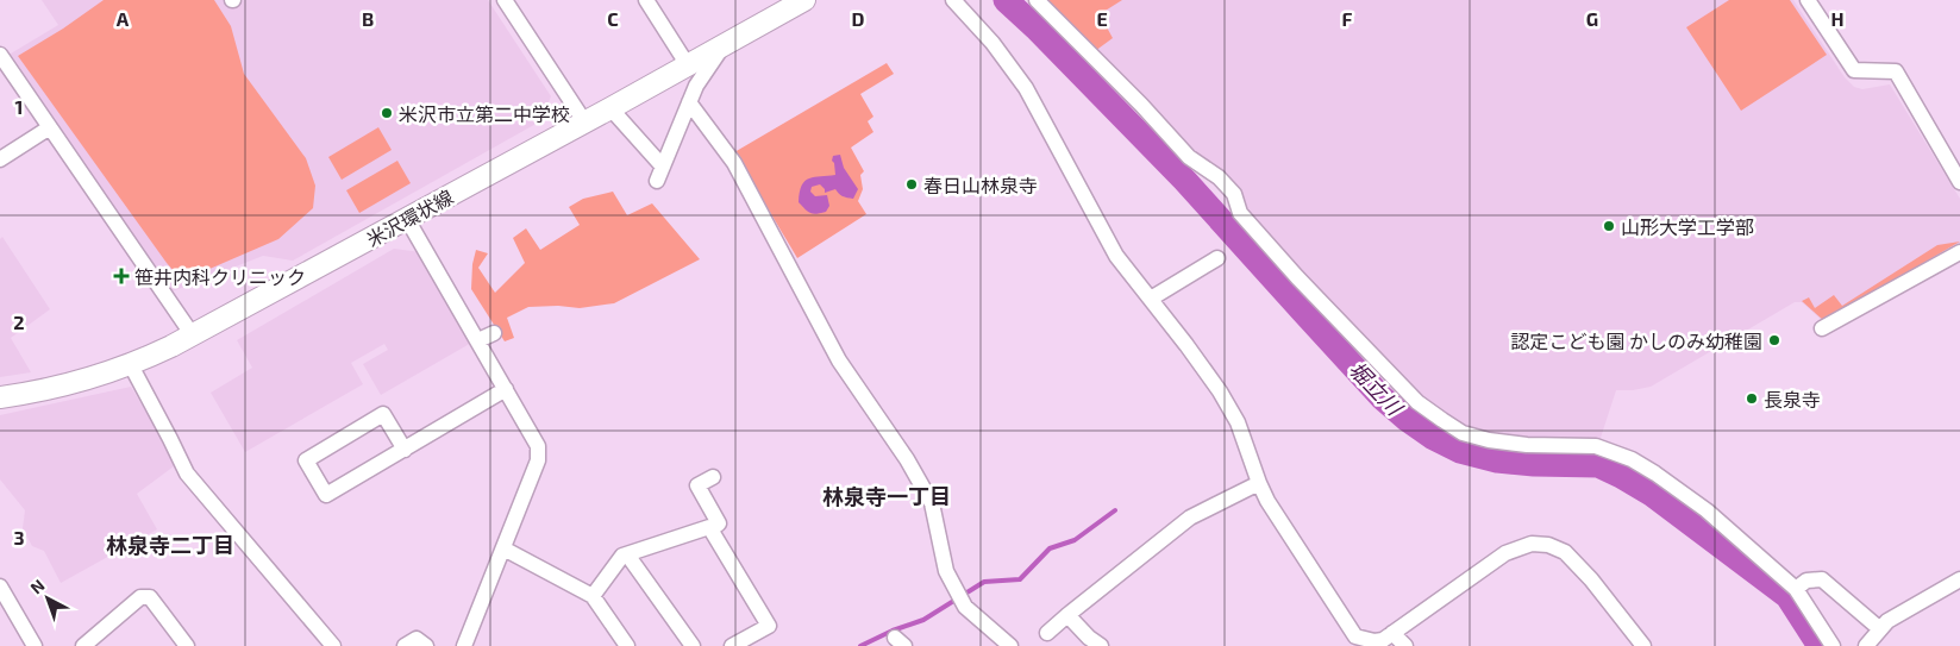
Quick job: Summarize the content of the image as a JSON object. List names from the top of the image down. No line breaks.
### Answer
{"streets":{"main road":["米沢環状線"]},"districts":["林泉寺一丁目","林泉寺二丁目"],"water":["堀立川"],"places":{"other":["米沢市立第二中学校","春日山林泉寺","山形大学工学部","認定こども園 かしのみ幼稚園","長泉寺"],"health":["笹井内科クリニック"]},"north":"top left","grid":{"columns":["A","B","C","D","E","F","G","H"],"rows":["1","2","3"]}}
